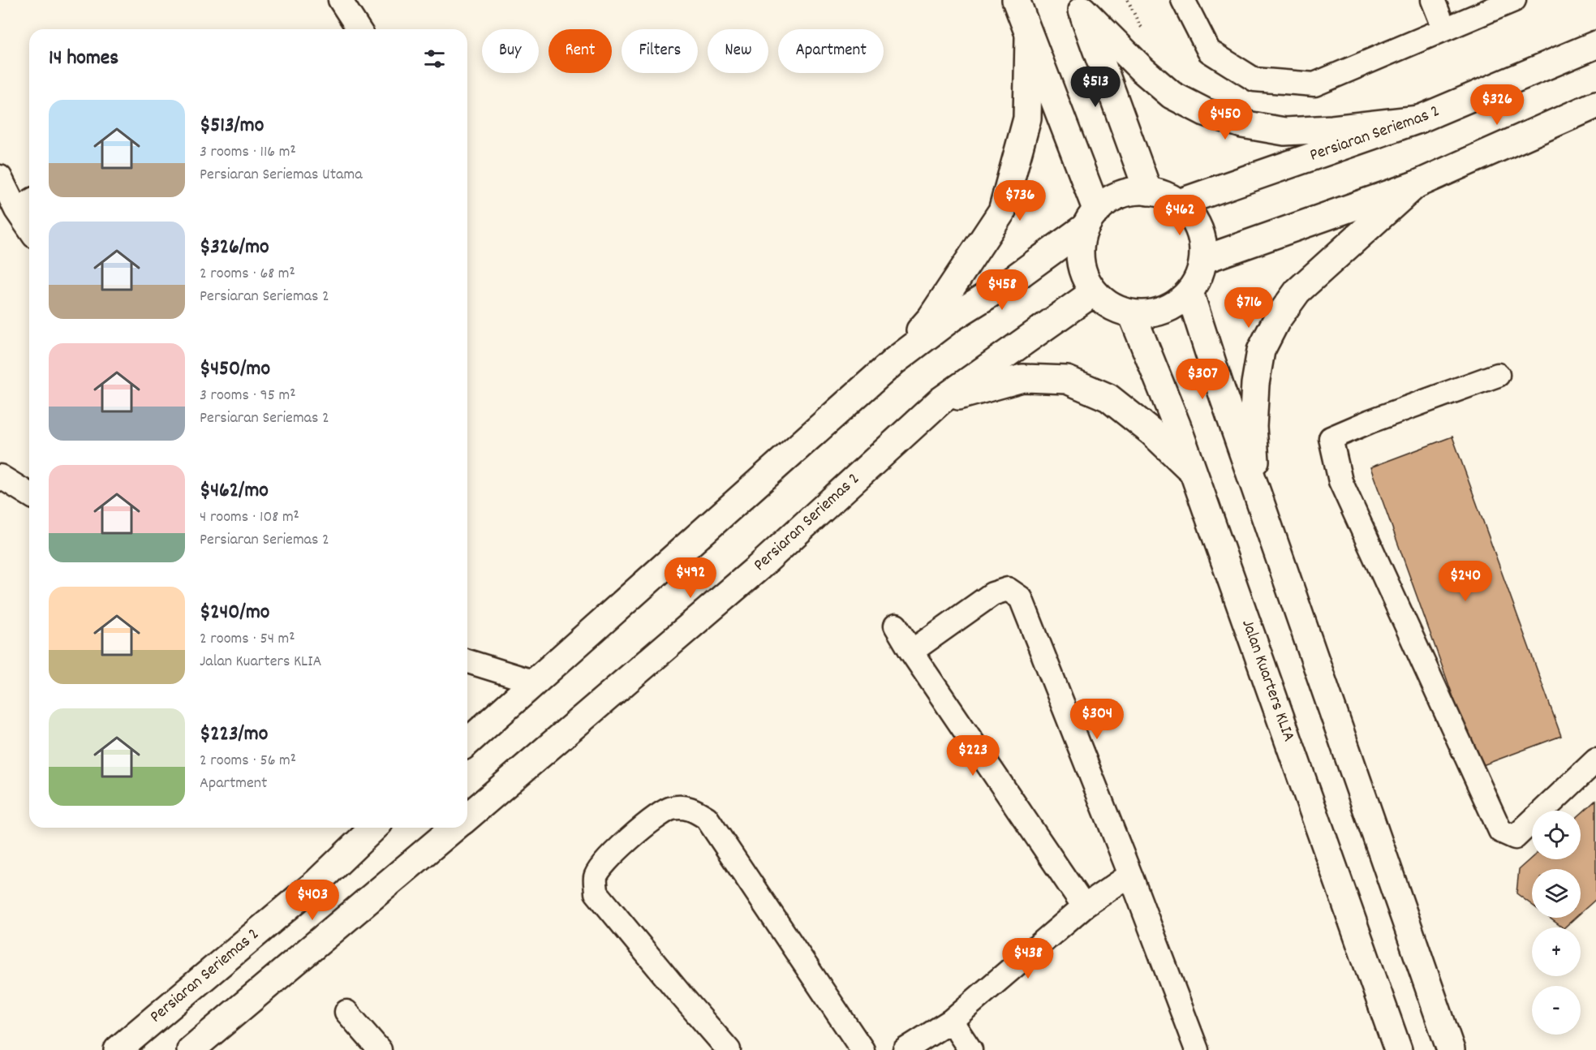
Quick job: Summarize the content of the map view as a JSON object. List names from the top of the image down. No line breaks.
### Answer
{"streets":{"main road":["Persiaran Seriemas 2","Jalan Kuarters KLIA"]},"crossings":[["Persiaran Seriemas 2","Jalan Kuarters KLIA"]],"page":{"chip":["Buy","Rent","Filters","New","Apartment"],"heading":"14 homes","price":["$513","$326","$450","$736","$462","$458","$716","$307","$492","$240","$304","$223","$403","$438"],"list":[{"name":"$513/mo","note":"3 rooms · 116 m² · Persiaran Seriemas Utama"},{"name":"$326/mo","note":"2 rooms · 68 m² · Persiaran Seriemas 2"},{"name":"$450/mo","note":"3 rooms · 95 m² · Persiaran Seriemas 2"},{"name":"$462/mo","note":"4 rooms · 108 m² · Persiaran Seriemas 2"},{"name":"$240/mo","note":"2 rooms · 54 m² · Jalan Kuarters KLIA"},{"name":"$223/mo","note":"2 rooms · 56 m² · Apartment"}],"map_buttons":["+","−"]}}
